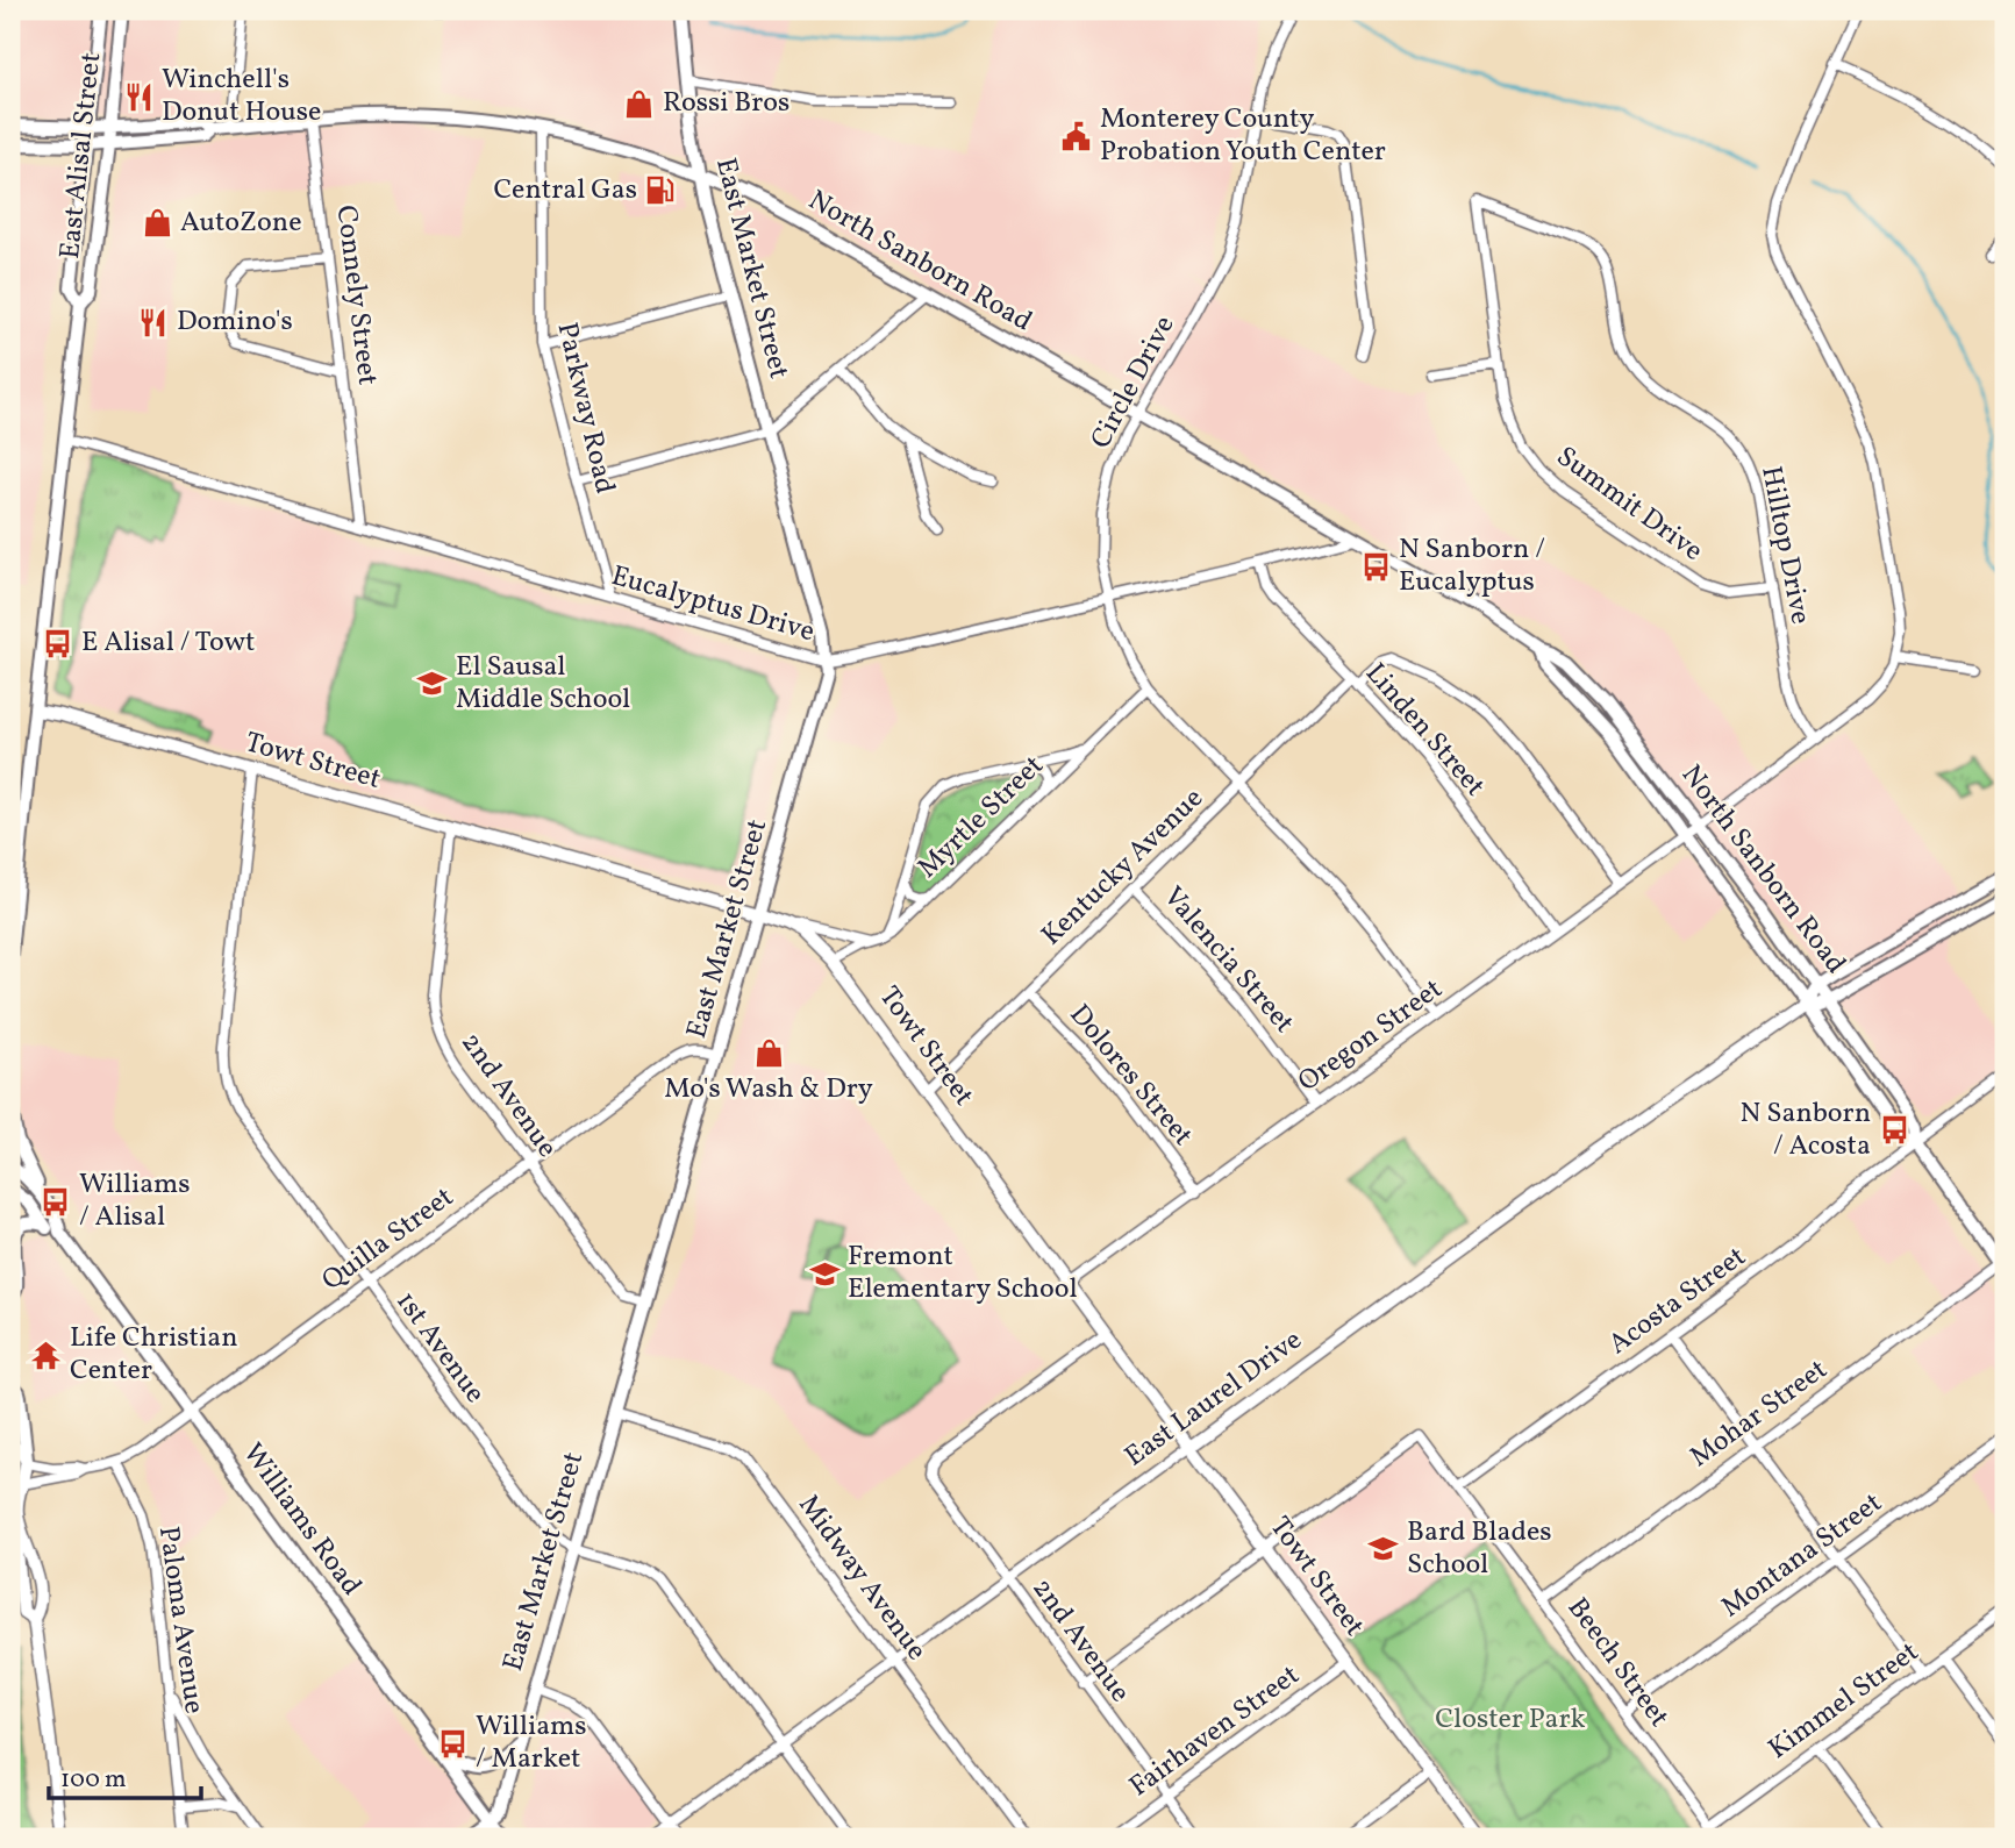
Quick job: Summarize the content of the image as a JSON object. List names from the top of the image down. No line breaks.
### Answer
{"streets":{"main road":["East Alisal Street","North Sanborn Road","East Market Street","East Laurel Drive","Williams Road"],"street":["Connely Street","Circle Drive","Parkway Road","Summit Drive","Hilltop Drive","Eucalyptus Drive","Linden Street","Towt Street","Myrtle Street","Kentucky Avenue","Valencia Street","Oregon Street","Dolores Street","2nd Avenue","Quilla Street","Acosta Street","1st Avenue","Mohar Street","Montana Street","Midway Avenue","Paloma Avenue","Beech Street","Kimmel Street","Fairhaven Street"]},"crossings":[["East Alisal Street","North Sanborn Road"],["East Alisal Street","Eucalyptus Drive"],["East Alisal Street","Towt Street"],["North Sanborn Road","East Market Street"],["North Sanborn Road","Connely Street"],["North Sanborn Road","Circle Drive"],["North Sanborn Road","Parkway Road"],["North Sanborn Road","Eucalyptus Drive"],["North Sanborn Road","Oregon Street"],["North Sanborn Road","Acosta Street"],["North Sanborn Road","East Laurel Drive"],["North Sanborn Road","Mohar Street"],["East Market Street","Eucalyptus Drive"],["East Market Street","Towt Street"],["East Market Street","2nd Avenue"],["East Market Street","Quilla Street"],["East Market Street","1st Avenue"],["East Market Street","Williams Road"],["East Market Street","Midway Avenue"],["Connely Street","Eucalyptus Drive"],["Circle Drive","Eucalyptus Drive"],["Circle Drive","Myrtle Street"],["Circle Drive","Kentucky Avenue"],["Circle Drive","Oregon Street"],["Parkway Road","Eucalyptus Drive"],["Summit Drive","Hilltop Drive"],["Hilltop Drive","Oregon Street"],["Eucalyptus Drive","Linden Street"],["Linden Street","Kentucky Avenue"],["Linden Street","Oregon Street"],["Towt Street","Myrtle Street"],["Towt Street","Kentucky Avenue"],["Towt Street","Oregon Street"],["Towt Street","2nd Avenue"],["Towt Street","1st Avenue"],["Towt Street","East Laurel Drive"],["Towt Street","Beech Street"],["Towt Street","Fairhaven Street"],["Kentucky Avenue","Valencia Street"],["Kentucky Avenue","Oregon Street"],["Kentucky Avenue","Dolores Street"],["Valencia Street","Oregon Street"],["Oregon Street","Dolores Street"],["2nd Avenue","Quilla Street"],["2nd Avenue","East Laurel Drive"],["2nd Avenue","Fairhaven Street"],["Quilla Street","1st Avenue"],["Quilla Street","Williams Road"],["Quilla Street","Paloma Avenue"],["Acosta Street","Beech Street"],["1st Avenue","East Laurel Drive"],["East Laurel Drive","Midway Avenue"],["Mohar Street","Beech Street"],["Montana Street","Beech Street"],["Beech Street","Kimmel Street"]],"parks":["Closter Park"],"places":{"restaurant":["Winchell's Donut House","Domino's"],"shop":["Rossi Bros","AutoZone","Mo's Wash & Dry"],"public building":["Monterey County Probation Youth Center"],"fuel station":["Central Gas"],"bus stop":["N Sanborn / Eucalyptus","E Alisal / Towt","N Sanborn / Acosta","Williams / Alisal","Williams / Market"],"school or university":["El Sausal Middle School","Fremont Elementary School","Bard Blades School"],"temple":["Life Christian Center"]},"scale_bar":"100 m"}
